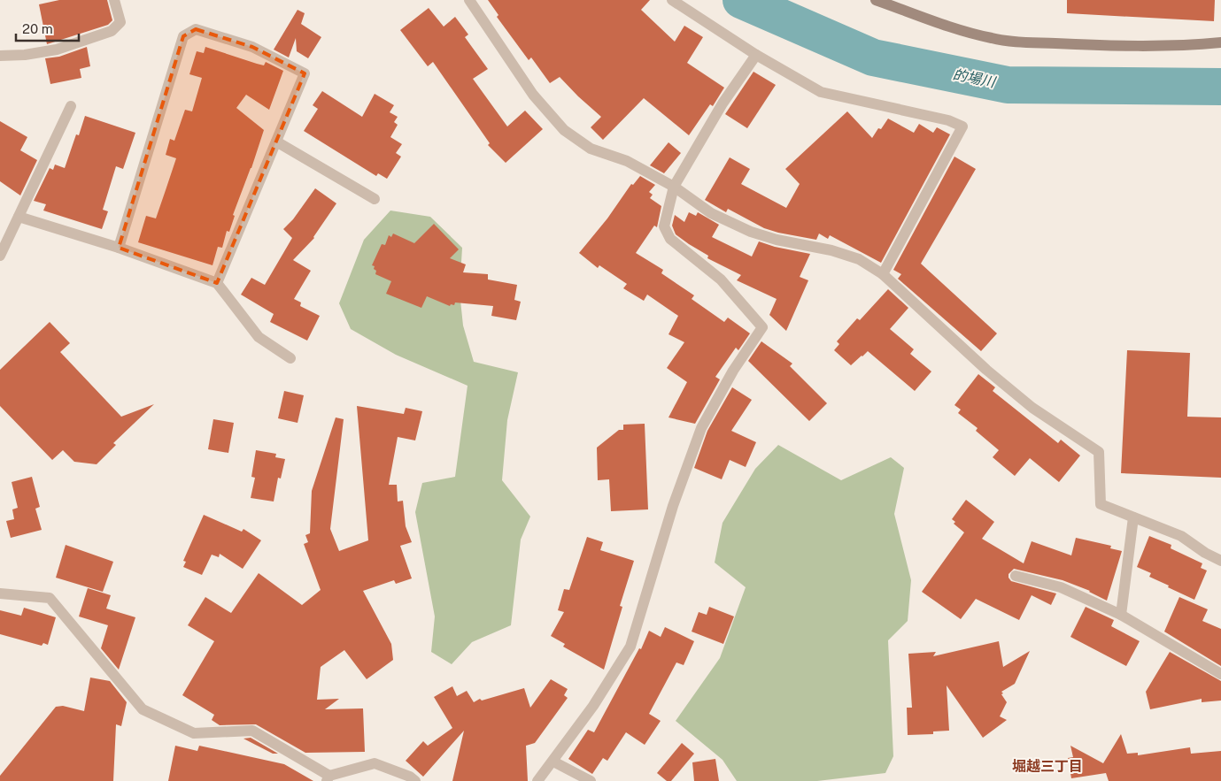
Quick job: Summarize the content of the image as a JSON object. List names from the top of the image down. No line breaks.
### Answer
{"districts":["堀越三丁目"],"water":["的場川"],"scale_bar":"20 m"}
